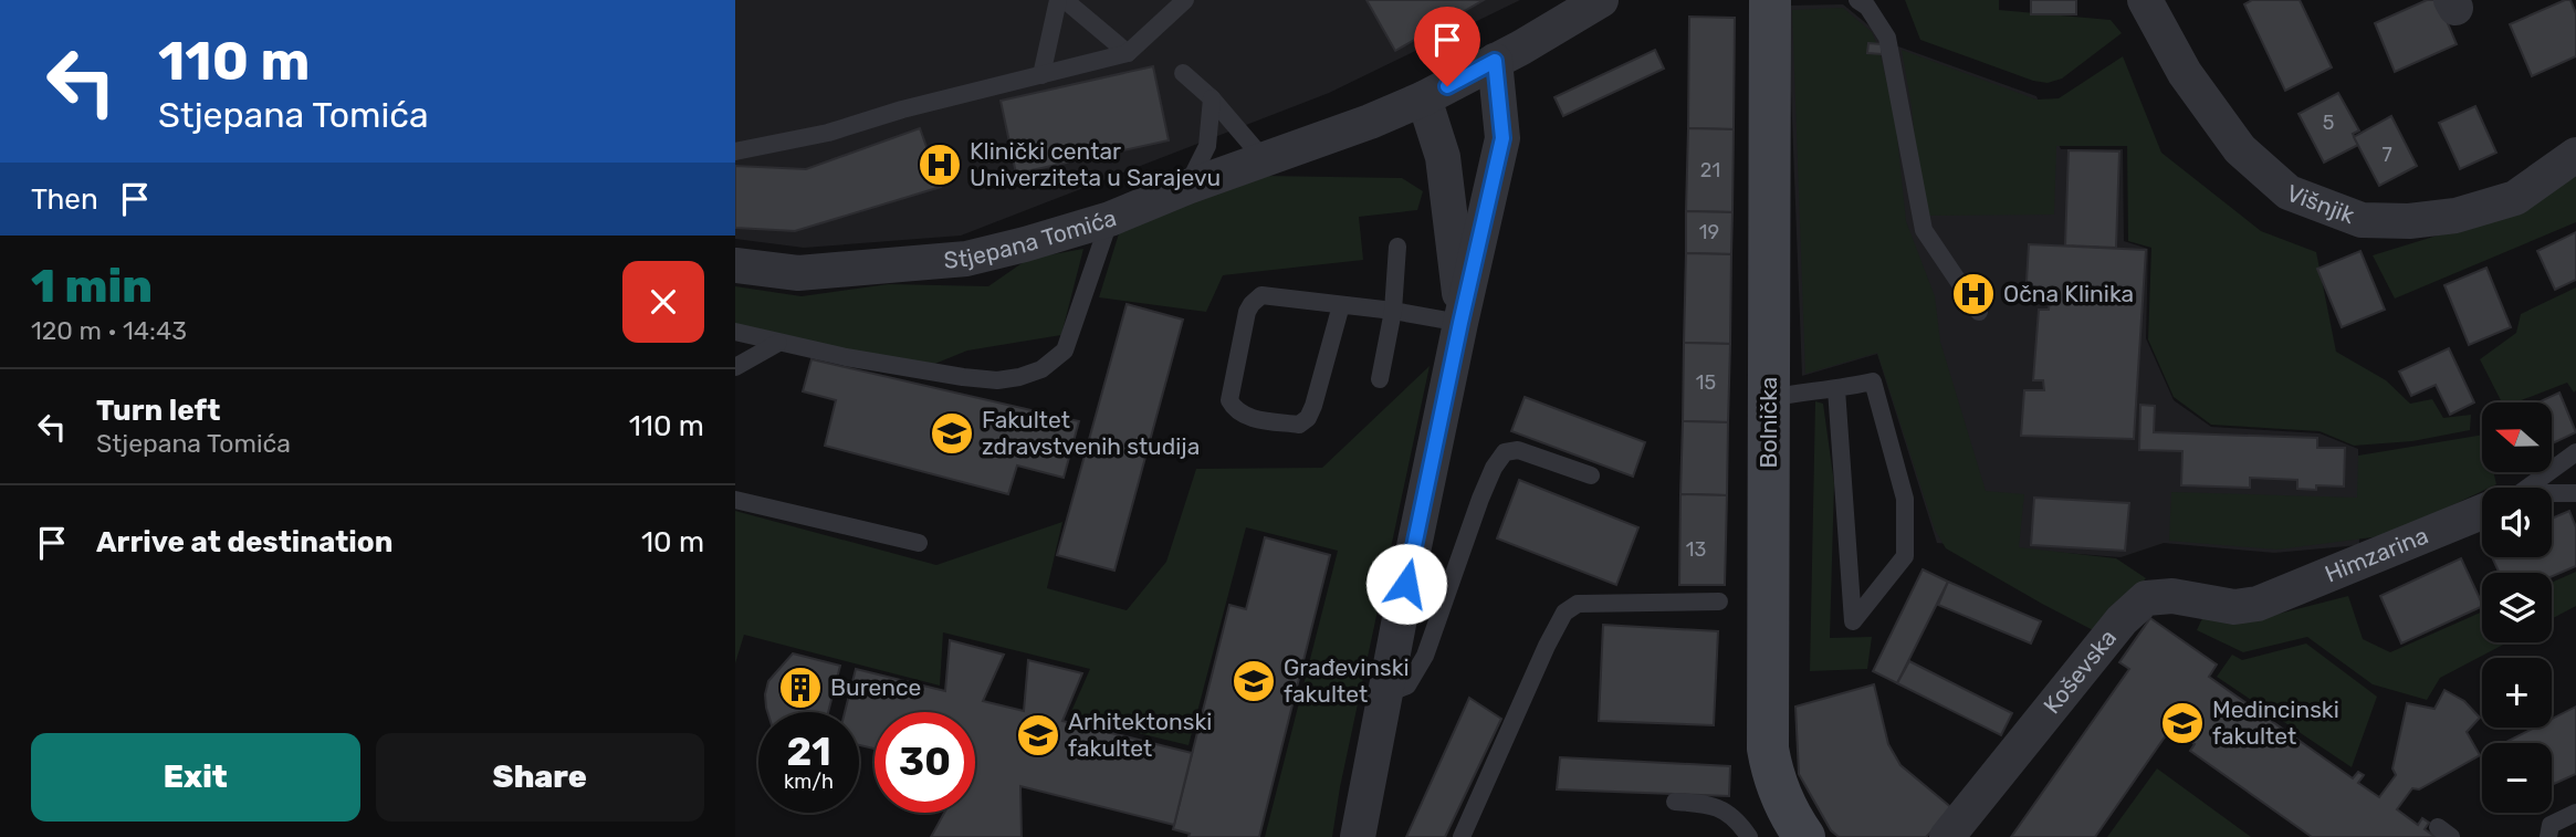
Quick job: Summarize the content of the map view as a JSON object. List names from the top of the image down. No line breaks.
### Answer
{"streets":{"street":["Višnjik","Stjepana Tomića","Bolnička","Himzarina","Koševska"]},"crossings":[["Himzarina","Koševska"]],"places":{"hospital":["Klinički centar Univerziteta u Sarajevu","Očna Klinika"],"school or university":["Fakultet zdravstvenih studija","Građevinski fakultet","Medincinski fakultet","Arhitektonski fakultet"],"building":["Burence"]},"house_numbers":["5","7","21","19","15","13"],"north":"left","page":{"turn":["110 m","Stjepana Tomića"],"then":"Then","heading":["1 min","120 m · 14:43"],"list":[{"name":"Turn left","note":"Stjepana Tomića","value":"110 m"},{"name":"Arrive at destination","value":"10 m"}],"map_buttons":["+","−"],"speed":"21 km/h","limit":"30","buttons":["Exit","Share"]}}
